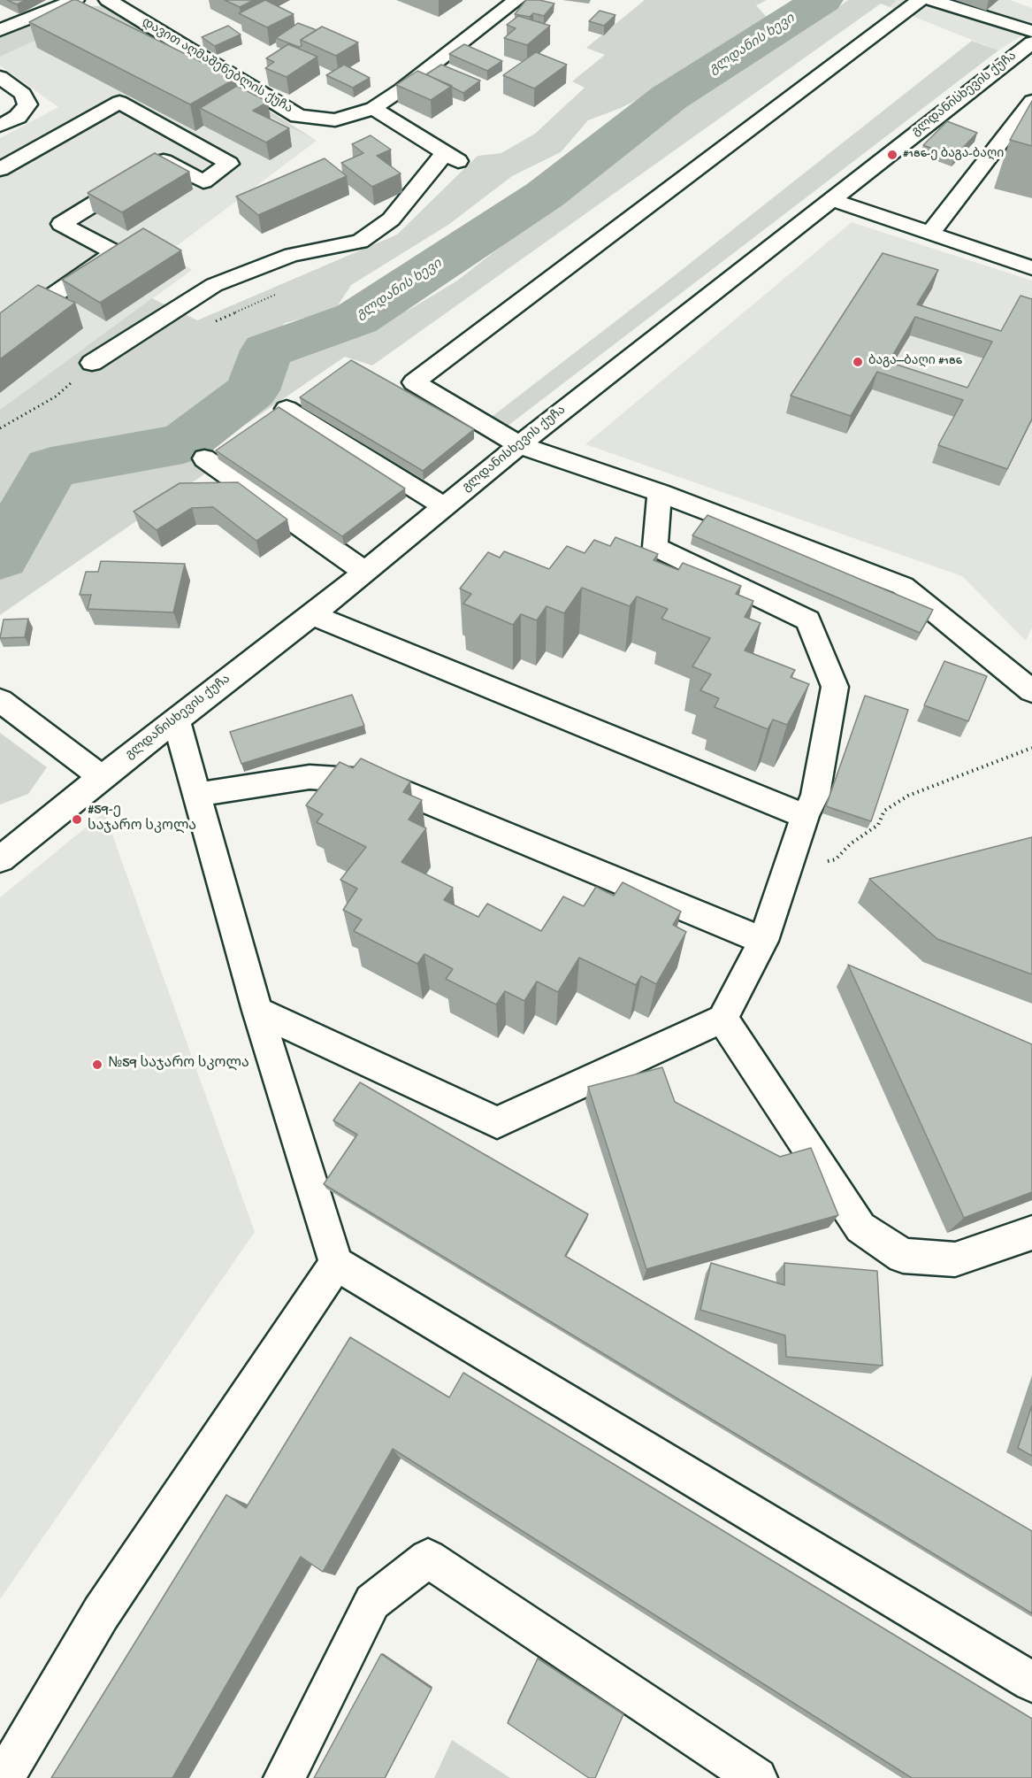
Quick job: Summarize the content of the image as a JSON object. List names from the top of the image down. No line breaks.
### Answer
{"streets":{"street":["დავით აღმაშენებლის ქუჩა","გლდანისხევის ქუჩა"]},"water":["გლდანის ხევი"],"places":["#186-ე ბაგა-ბაღი","ბაგა–ბაღი #186","#59-ე საჯარო სკოლა","№59 საჯარო სკოლა"]}
